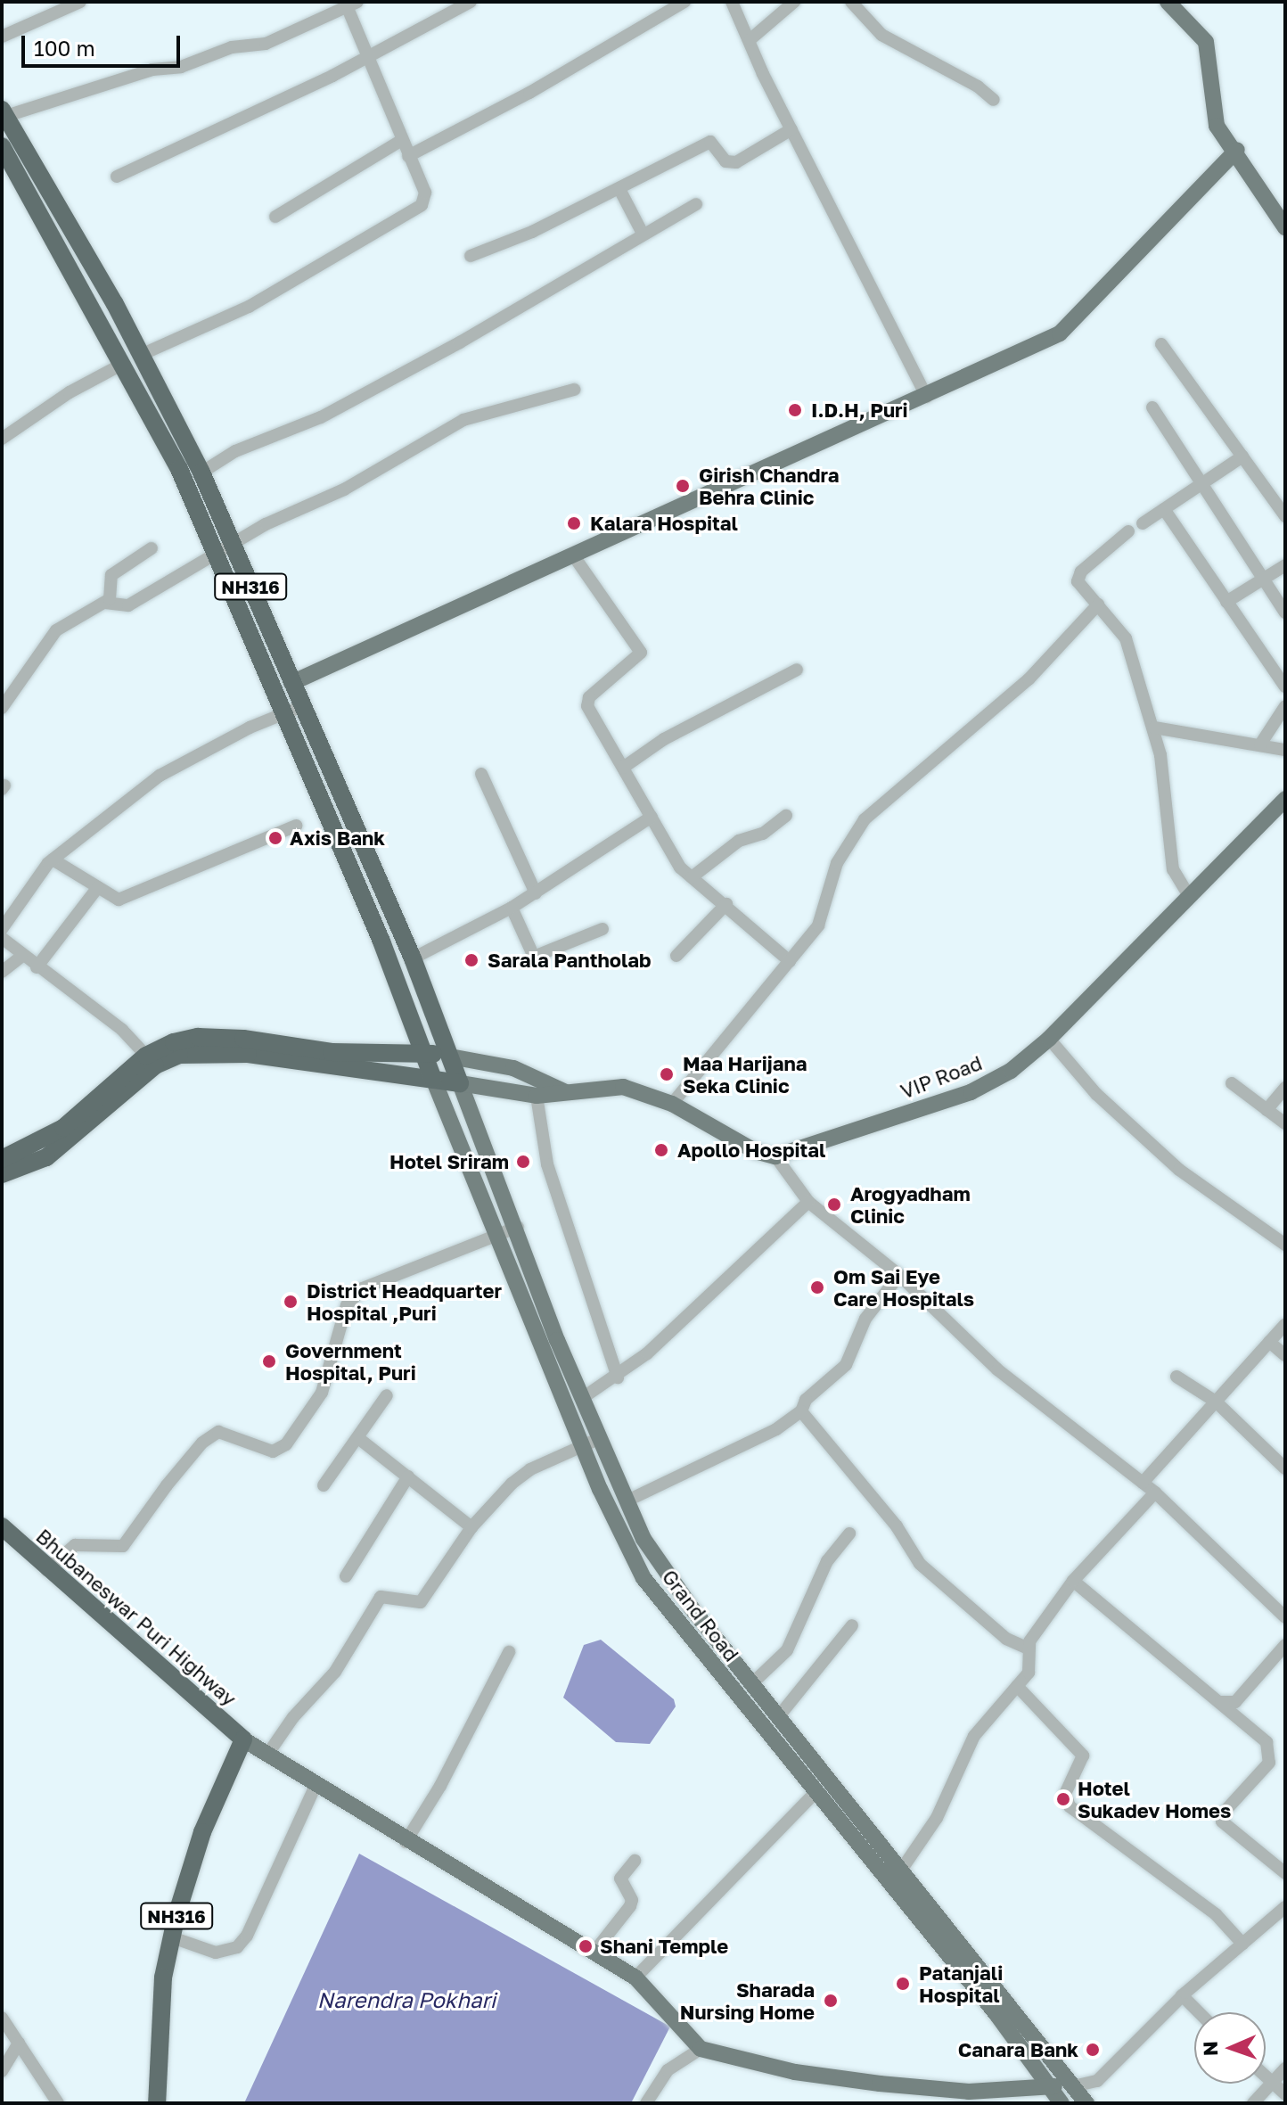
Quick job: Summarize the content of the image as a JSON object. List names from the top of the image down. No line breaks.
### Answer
{"streets":{"highway":["NH316","Bhubaneswar Puri Highway"],"main road":["VIP Road","Grand Road"]},"crossings":[["NH316","Grand Road"],["NH316","Bhubaneswar Puri Highway"]],"water":["Narendra Pokhari"],"places":["I.D.H, Puri","Girish Chandra Behra Clinic","Kalara Hospital","Axis Bank","Sarala Pantholab","Maa Harijana Seka Clinic","Apollo Hospital","Hotel Sriram","Arogyadham Clinic","Om Sai Eye Care Hospitals","District Headquarter Hospital ,Puri","Government Hospital, Puri","Hotel Sukadev Homes","Shani Temple","Patanjali Hospital","Sharada Nursing Home","Canara Bank"],"scale_bar":"100 m","north":"left"}
